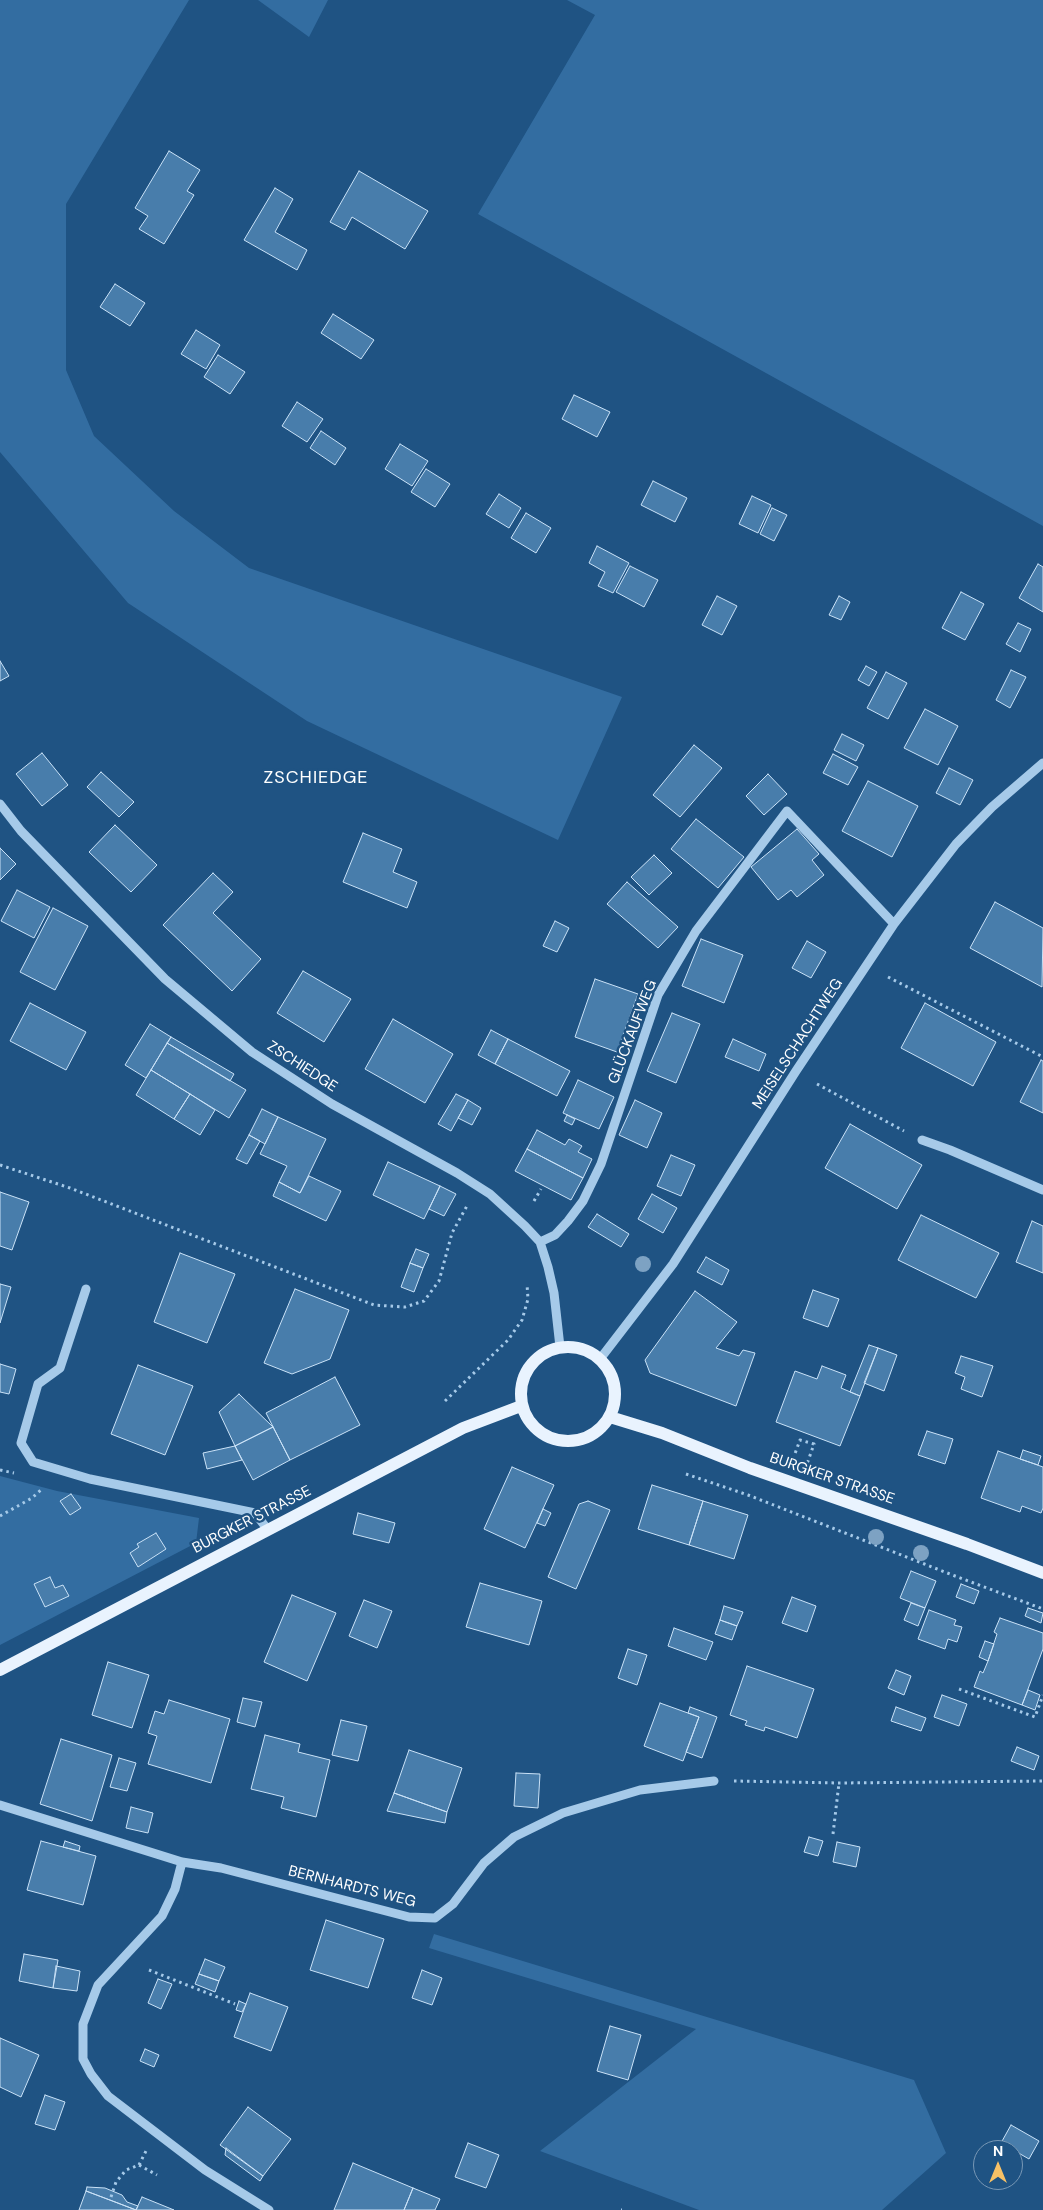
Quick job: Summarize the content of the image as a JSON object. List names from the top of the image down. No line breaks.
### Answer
{"streets":{"main road":["BURGKER STRASSE"],"street":["GLÜCKAUFWEG","MEISELSCHACHTWEG","ZSCHIEDGE","BERNHARDTS WEG"]},"crossings":[["GLÜCKAUFWEG","MEISELSCHACHTWEG"],["GLÜCKAUFWEG","ZSCHIEDGE"],["MEISELSCHACHTWEG","ZSCHIEDGE"],["MEISELSCHACHTWEG","BURGKER STRASSE"],["ZSCHIEDGE","BURGKER STRASSE"]],"districts":["ZSCHIEDGE"],"north":"top"}
